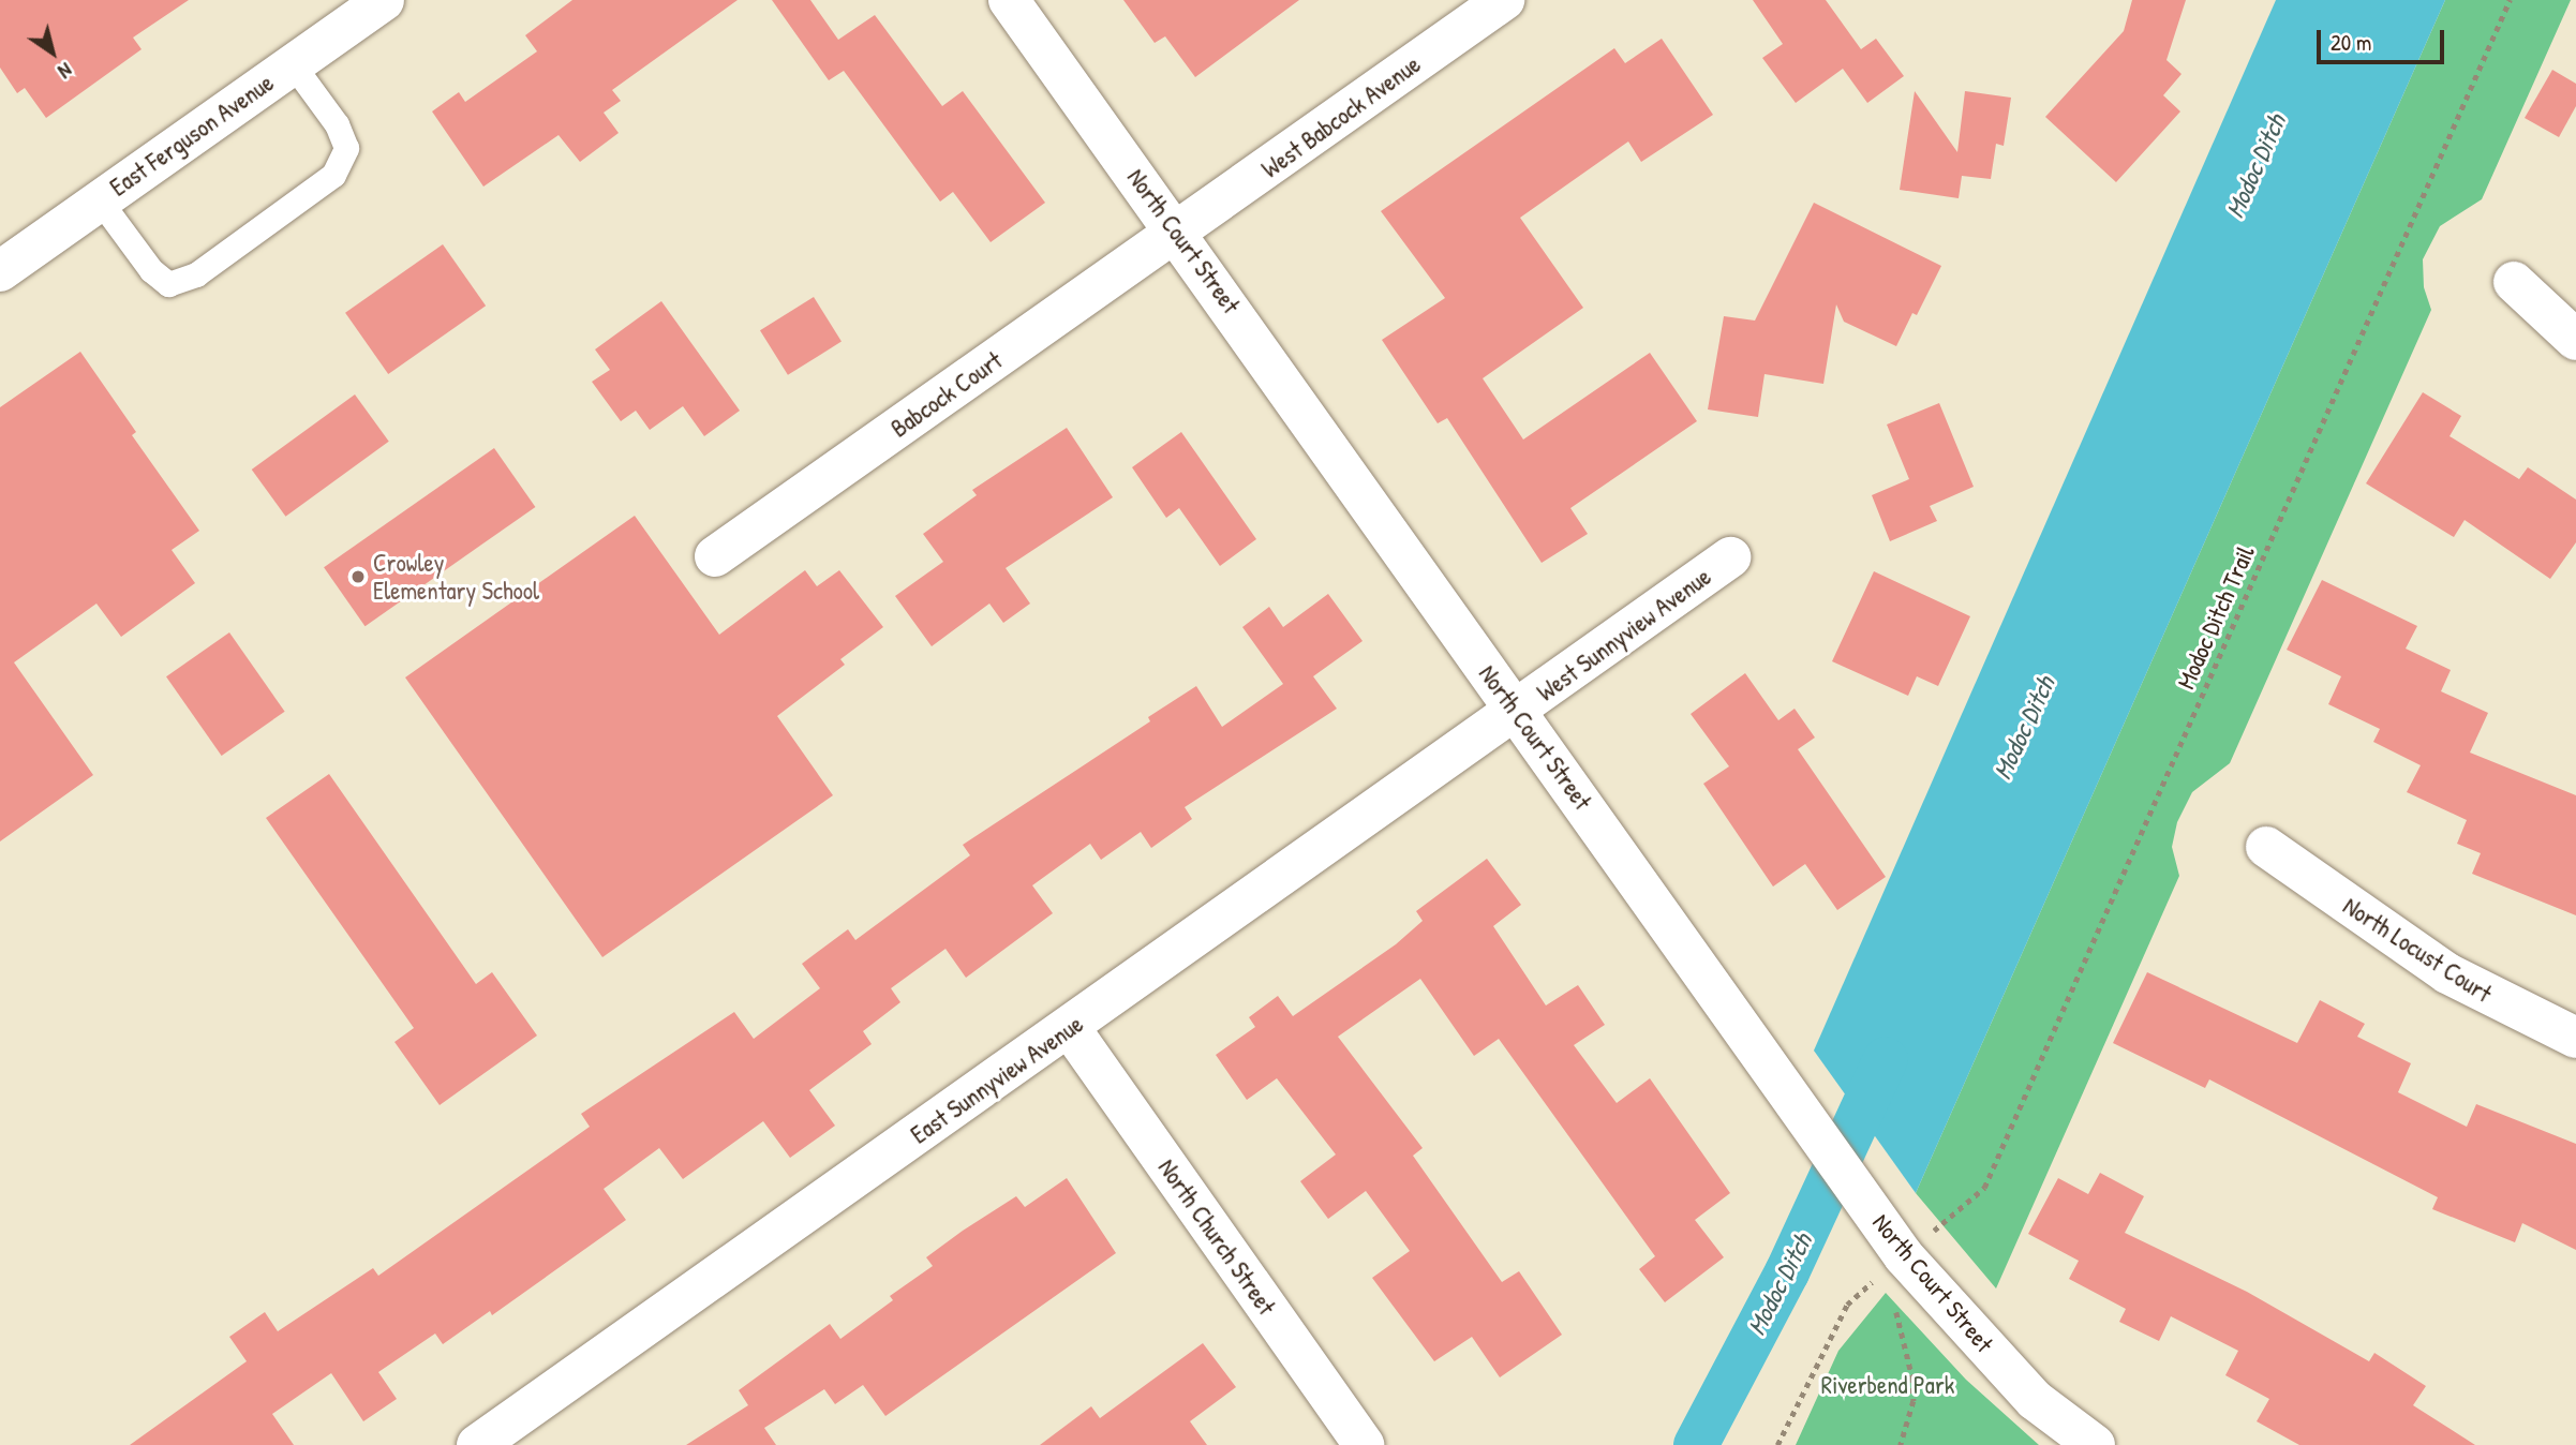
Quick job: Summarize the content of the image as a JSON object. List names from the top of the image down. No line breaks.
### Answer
{"streets":{"street":["West Babcock Avenue","East Ferguson Avenue","North Court Street","Babcock Court","West Sunnyview Avenue","North Locust Court","East Sunnyview Avenue","North Church Street"],"path":["Modoc Ditch Trail"]},"crossings":[["West Babcock Avenue","North Court Street"],["West Babcock Avenue","Babcock Court"],["North Court Street","Babcock Court"],["North Court Street","Modoc Ditch Trail"],["North Court Street","West Sunnyview Avenue"],["North Court Street","East Sunnyview Avenue"],["West Sunnyview Avenue","East Sunnyview Avenue"],["East Sunnyview Avenue","North Church Street"]],"water":["Modoc Ditch"],"parks":["Riverbend Park"],"places":["Crowley Elementary School"],"scale_bar":"20 m","north":"bottom right"}
